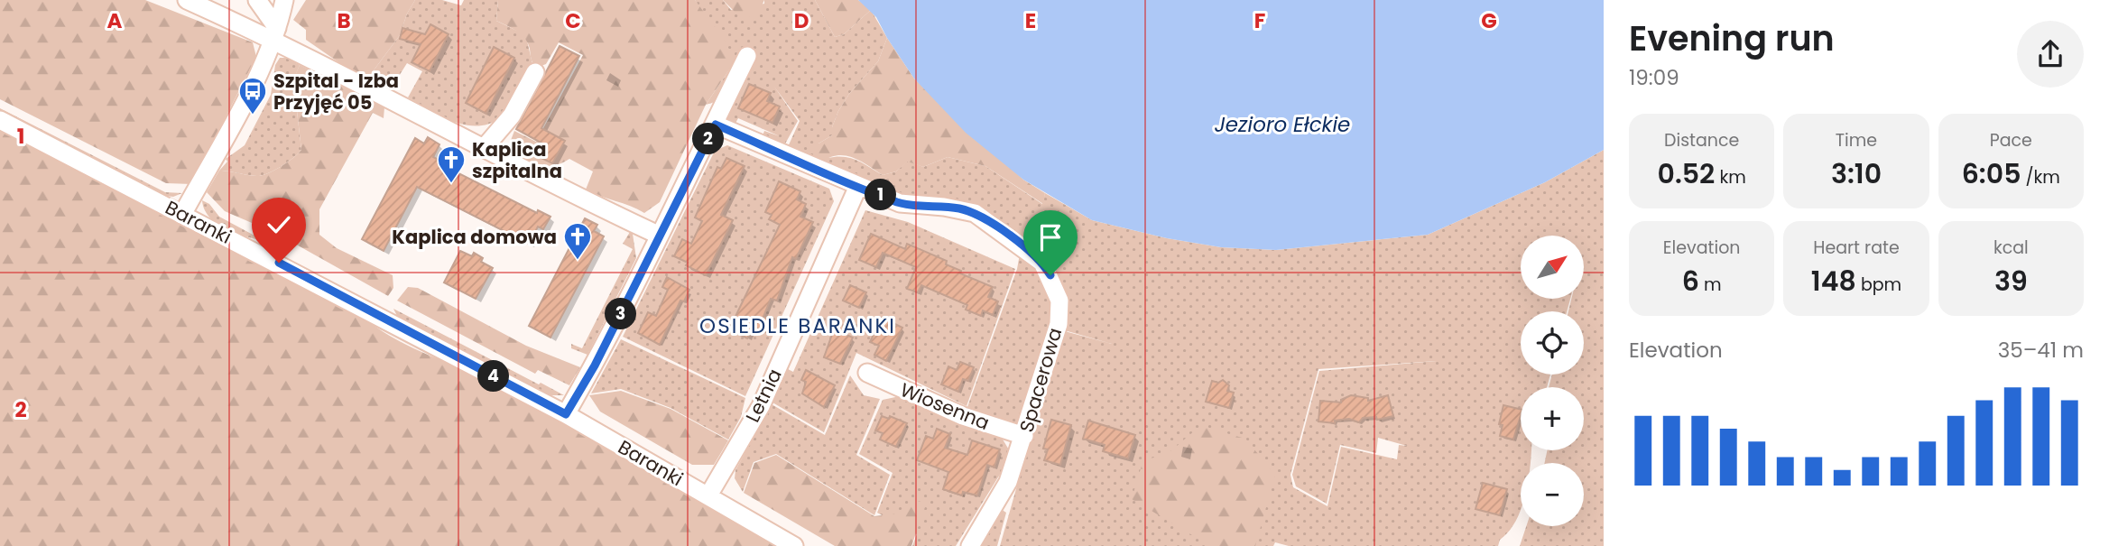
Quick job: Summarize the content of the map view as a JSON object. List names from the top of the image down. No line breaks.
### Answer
{"streets":{"street":["Baranki","Spacerowa","Letnia","Wiosenna"]},"crossings":[["Baranki","Letnia"],["Spacerowa","Letnia"],["Spacerowa","Wiosenna"]],"districts":["OSIEDLE BARANKI"],"water":["Jezioro Ełckie"],"places":{"bus stop":["Szpital - Izba Przyjęć 05"],"church":["Kaplica szpitalna","Kaplica domowa"]},"north":"top right","page":{"heading":["Evening run","19:09"],"stats":[["Distance","0.52 km"],["Time","3:10"],["Pace","6:05 /km"],["Elevation","6 m"],["Heart rate","148 bpm"],["kcal","39"]],"pins":["2","1","3","4"],"map_buttons":["+","−"],"chart":["Elevation","35–41 m"]},"grid":{"columns":["A","B","C","D","E","F","G"],"rows":["1","2"]}}
